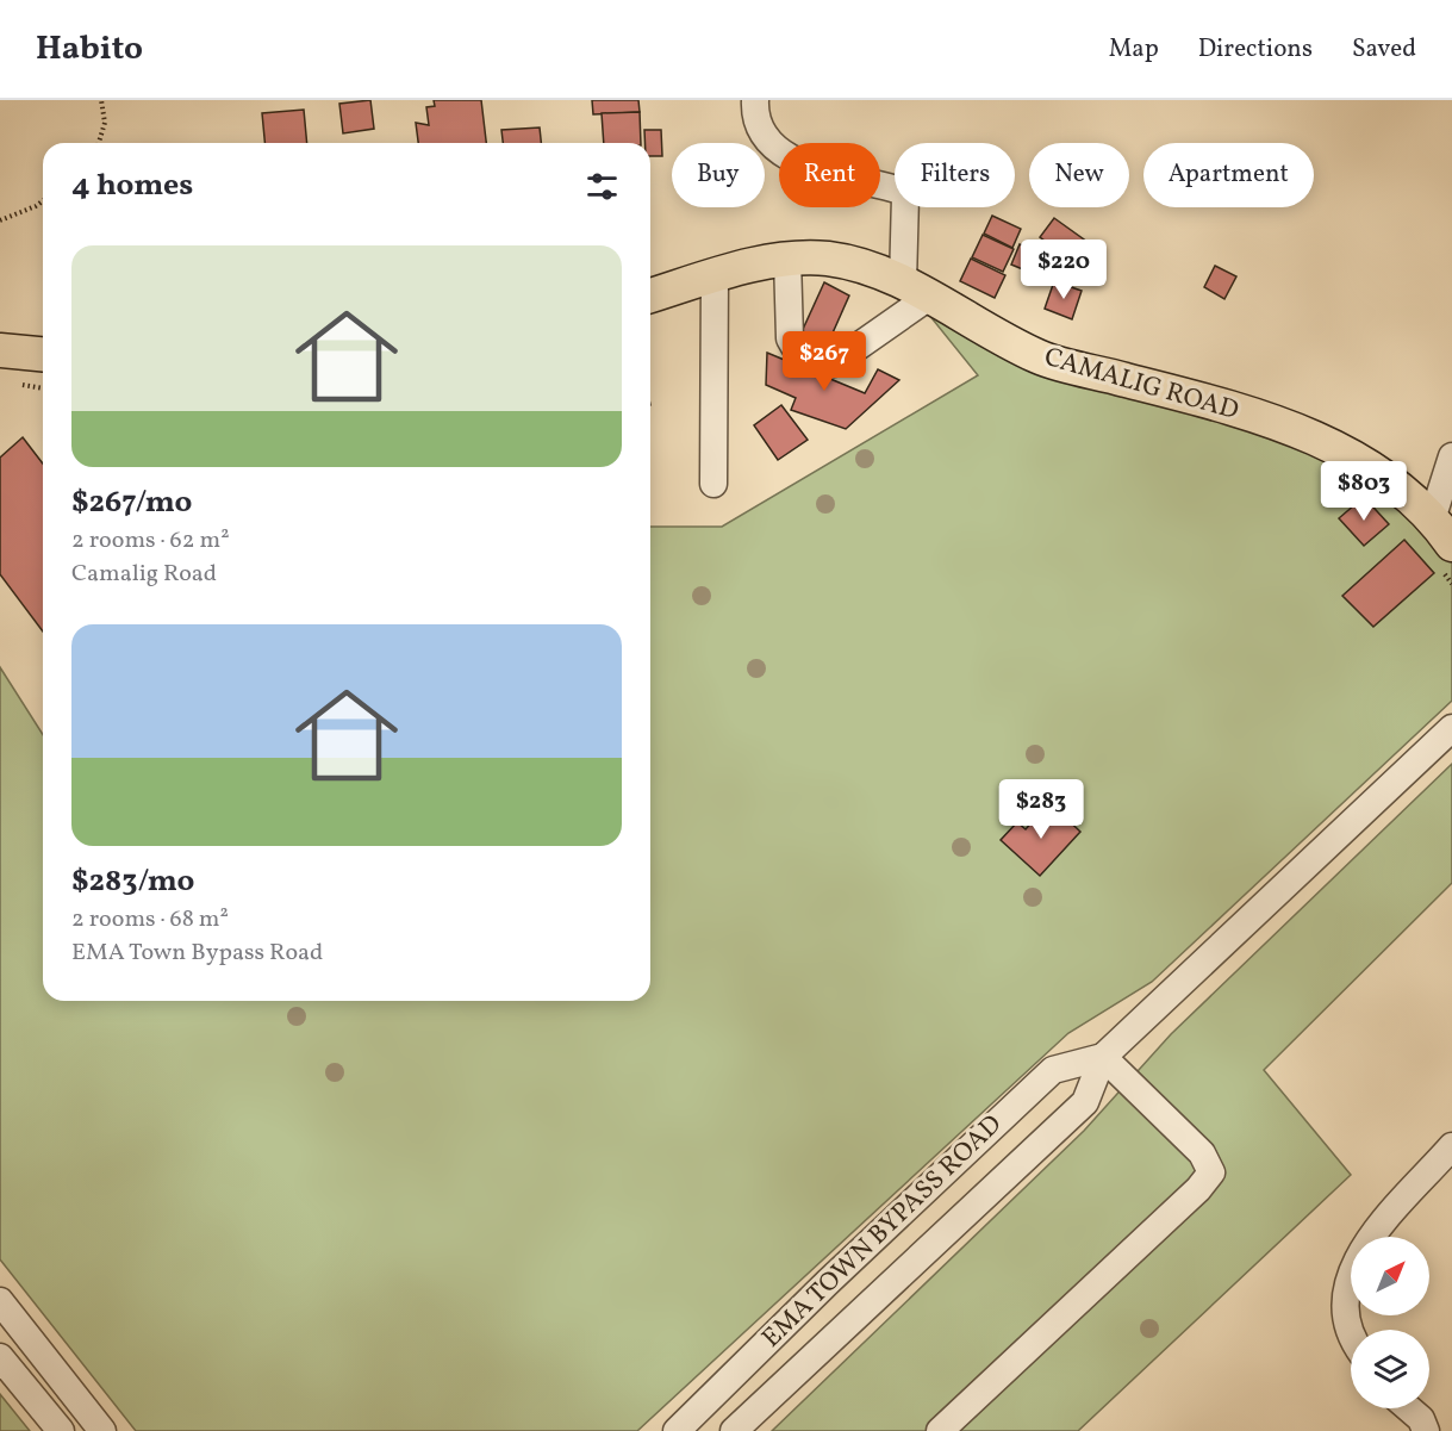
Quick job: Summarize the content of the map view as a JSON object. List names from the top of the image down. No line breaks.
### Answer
{"streets":{"main road":["CAMALIG ROAD"],"street":["EMA TOWN BYPASS ROAD"]},"north":"top right","page":{"header":"Habito","nav":["Map","Directions","Saved"],"chip":["Buy","Rent","Filters","New","Apartment"],"heading":"4 homes","list":[{"name":"$267/mo","note":"2 rooms · 62 m² · Camalig Road"},{"name":"$283/mo","note":"2 rooms · 68 m² · EMA Town Bypass Road"}],"price":["$220","$267","$803","$283"]}}
